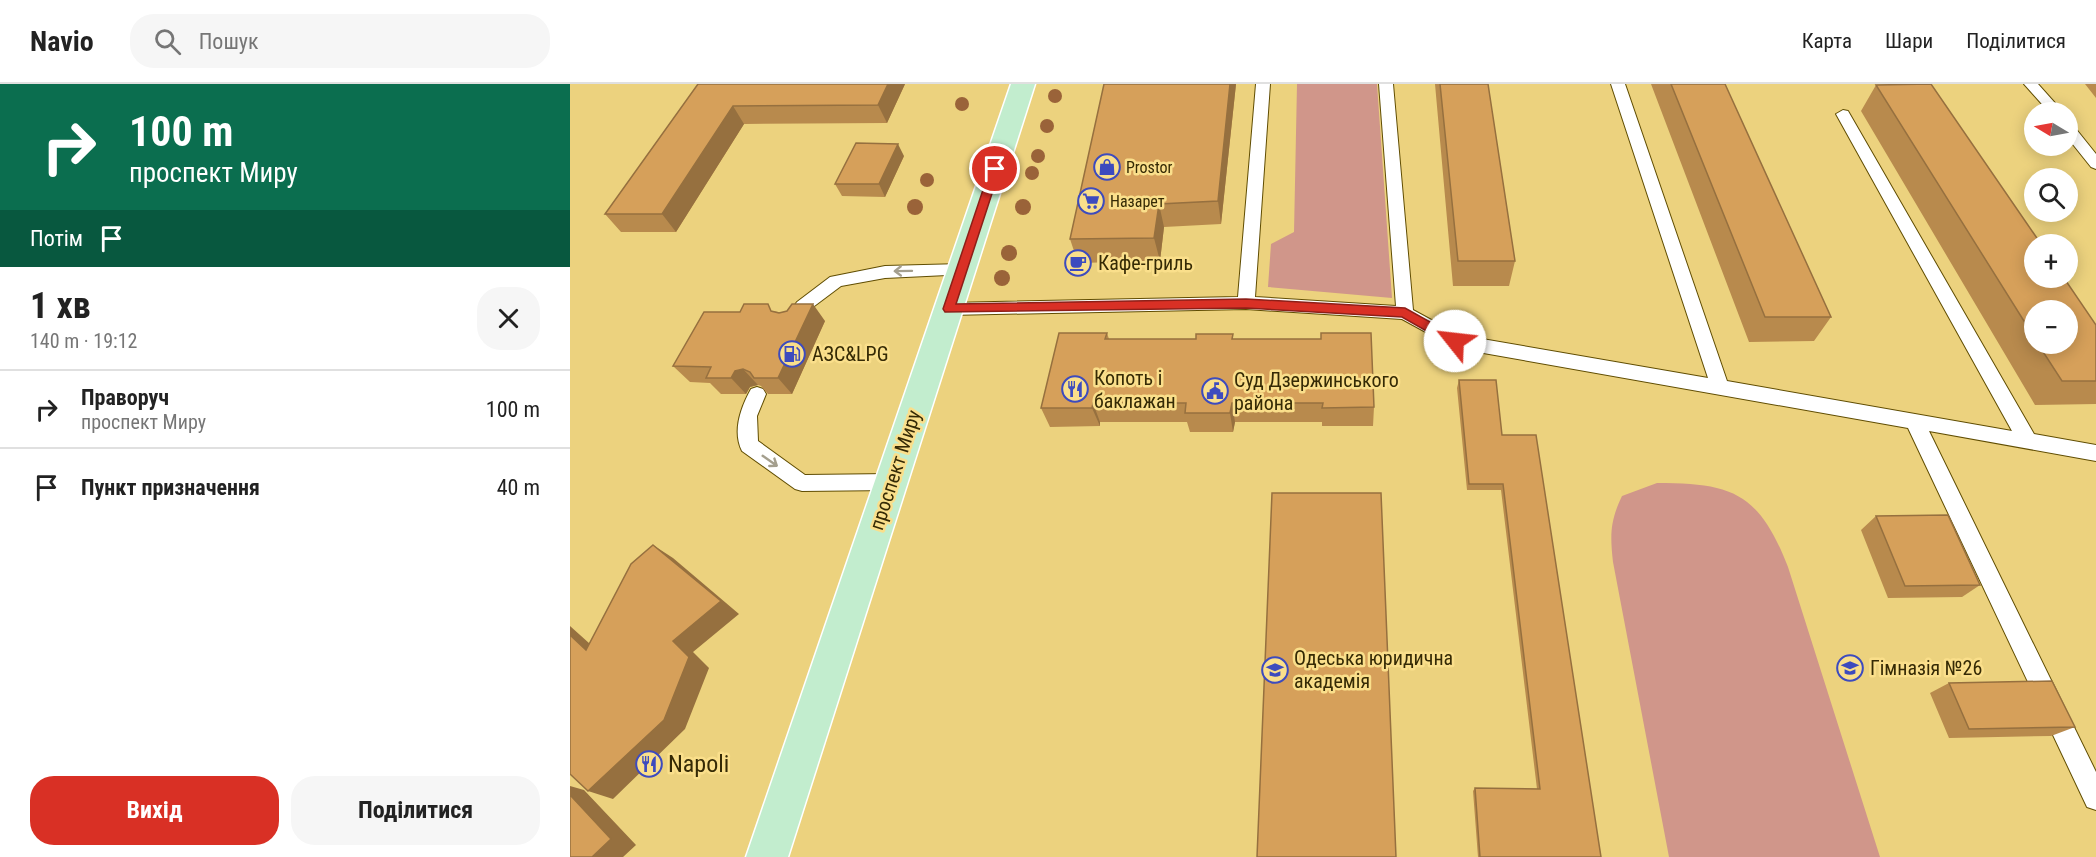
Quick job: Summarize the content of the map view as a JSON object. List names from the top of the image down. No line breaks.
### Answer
{"streets":{"main road":["проспект Миру"]},"places":{"shop":["Prostor"],"supermarket":["Назарет"],"cafe":["Кафе-гриль"],"fuel station":["АЗС&LPG"],"restaurant":["Копоть і баклажан","Napoli"],"public building":["Суд Дзержинського района"],"school or university":["Гімназія №26","Одеська юридична академія"]},"north":"left","page":{"header":"Navio","search":"Пошук","nav":["Карта","Шари","Поділитися"],"turn":["100 m","проспект Миру"],"map_buttons":["+","−"],"then":"Потім","heading":["1 хв","140 m · 19:12"],"list":[{"name":"Праворуч","note":"проспект Миру","value":"100 m"},{"name":"Пункт призначення","value":"40 m"}],"buttons":["Вихід","Поділитися"]}}
